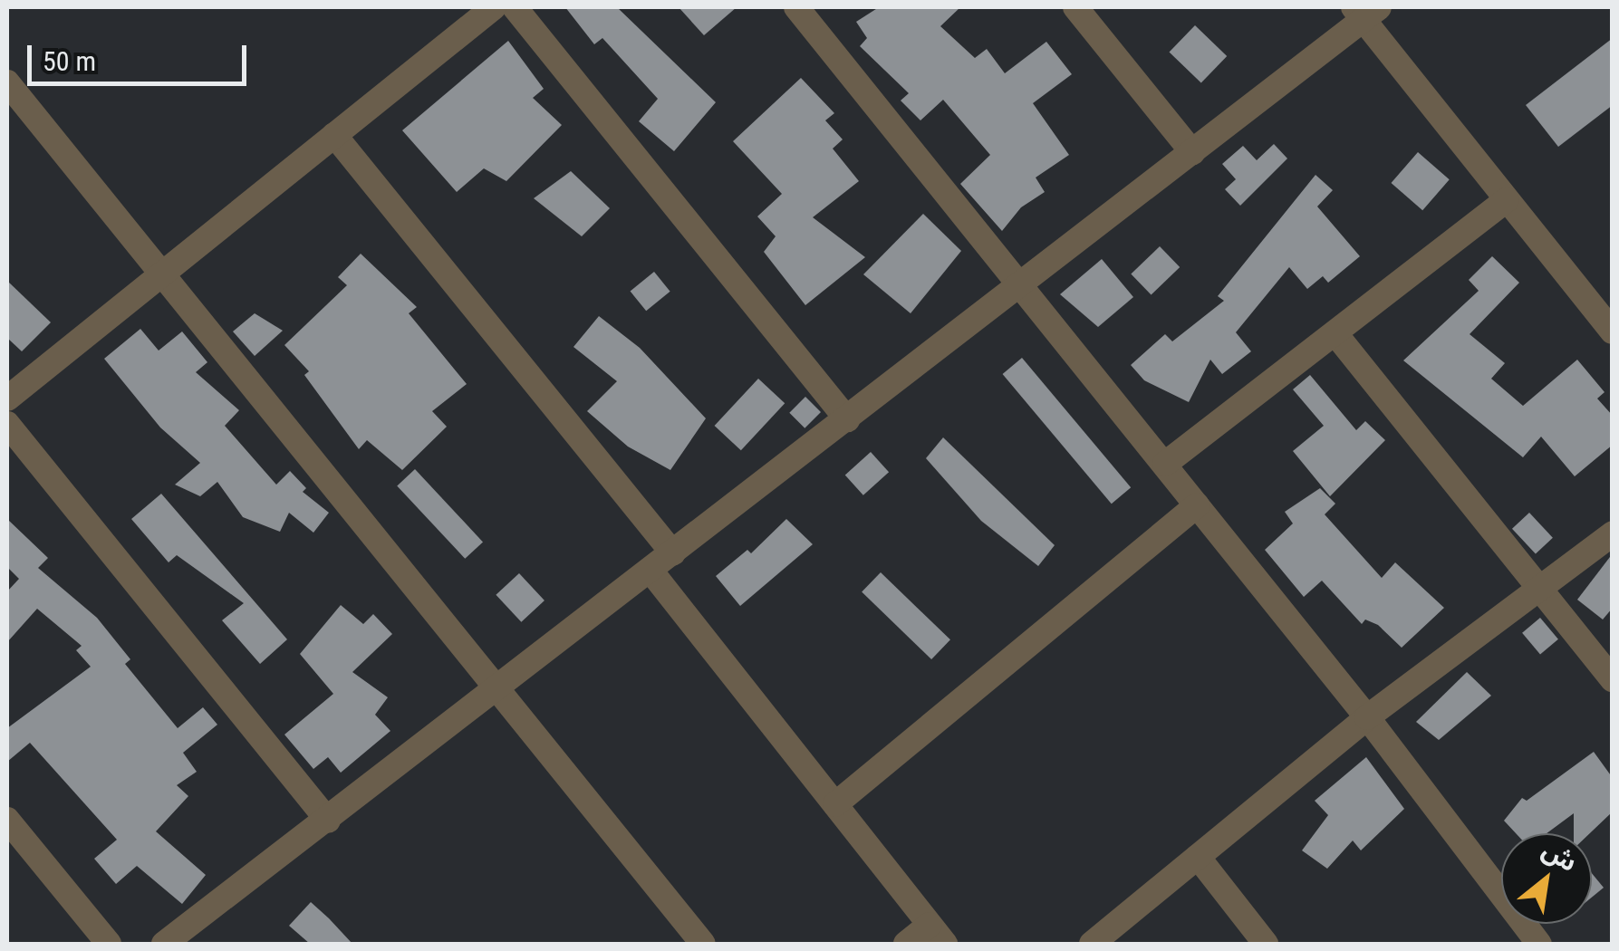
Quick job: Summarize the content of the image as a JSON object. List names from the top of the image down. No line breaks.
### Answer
{"scale_bar":"50 m","north":"top right"}
